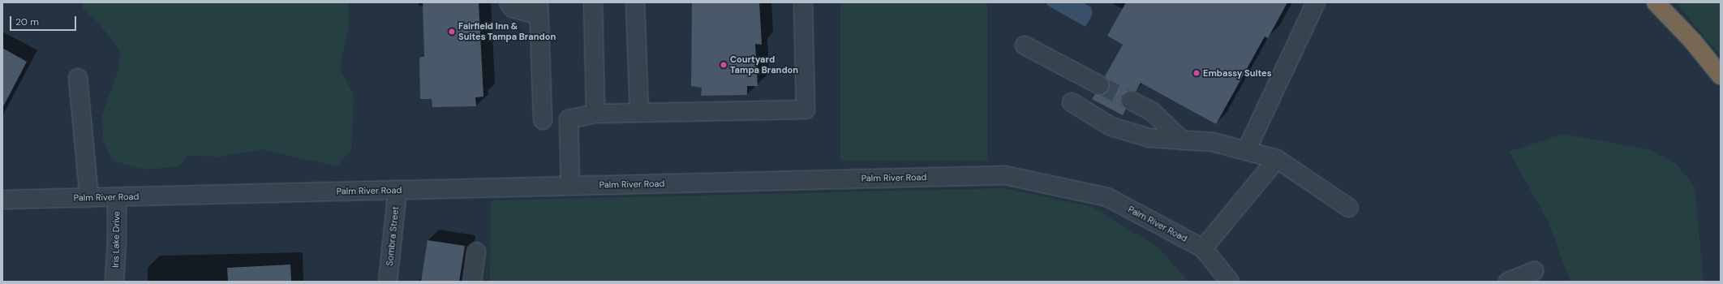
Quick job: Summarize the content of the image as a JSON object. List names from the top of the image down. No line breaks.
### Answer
{"streets":{"street":["Palm River Road","Sombra Street","Iris Lake Drive"]},"crossings":[["Palm River Road","Sombra Street"],["Palm River Road","Iris Lake Drive"]],"places":["Fairfield Inn & Suites Tampa Brandon","Courtyard Tampa Brandon","Embassy Suites"],"scale_bar":"20 m"}
